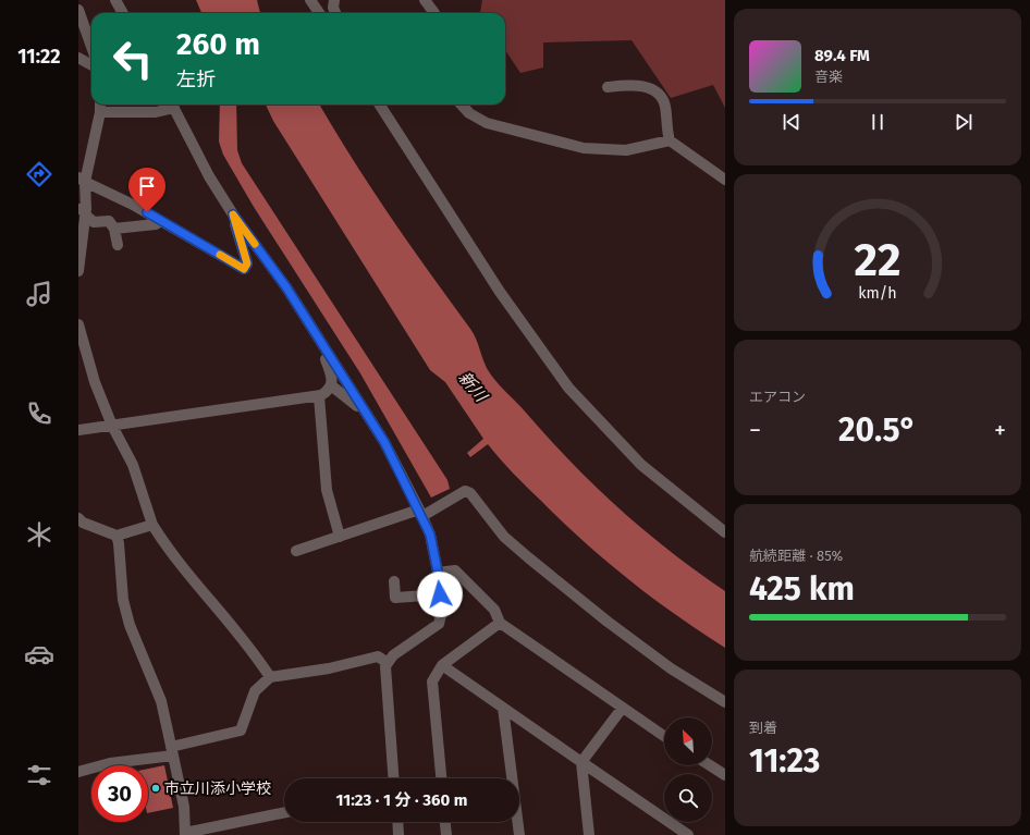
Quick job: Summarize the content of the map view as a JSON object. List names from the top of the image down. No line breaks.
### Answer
{"water":["新川"],"places":["市立川添小学校"],"north":"top left","page":{"tabs":"11:22","turn":["260 m","左折"],"song":["89.4 FM","音楽"],"tile":["エアコン",["航続距離 · 85%","425 km"],["到着","11:23"]],"heat":["−","20.5°","+"],"limit":"30","trip":"11:23 · 1 分 · 360 m","gauge":["22","km/h"]}}
